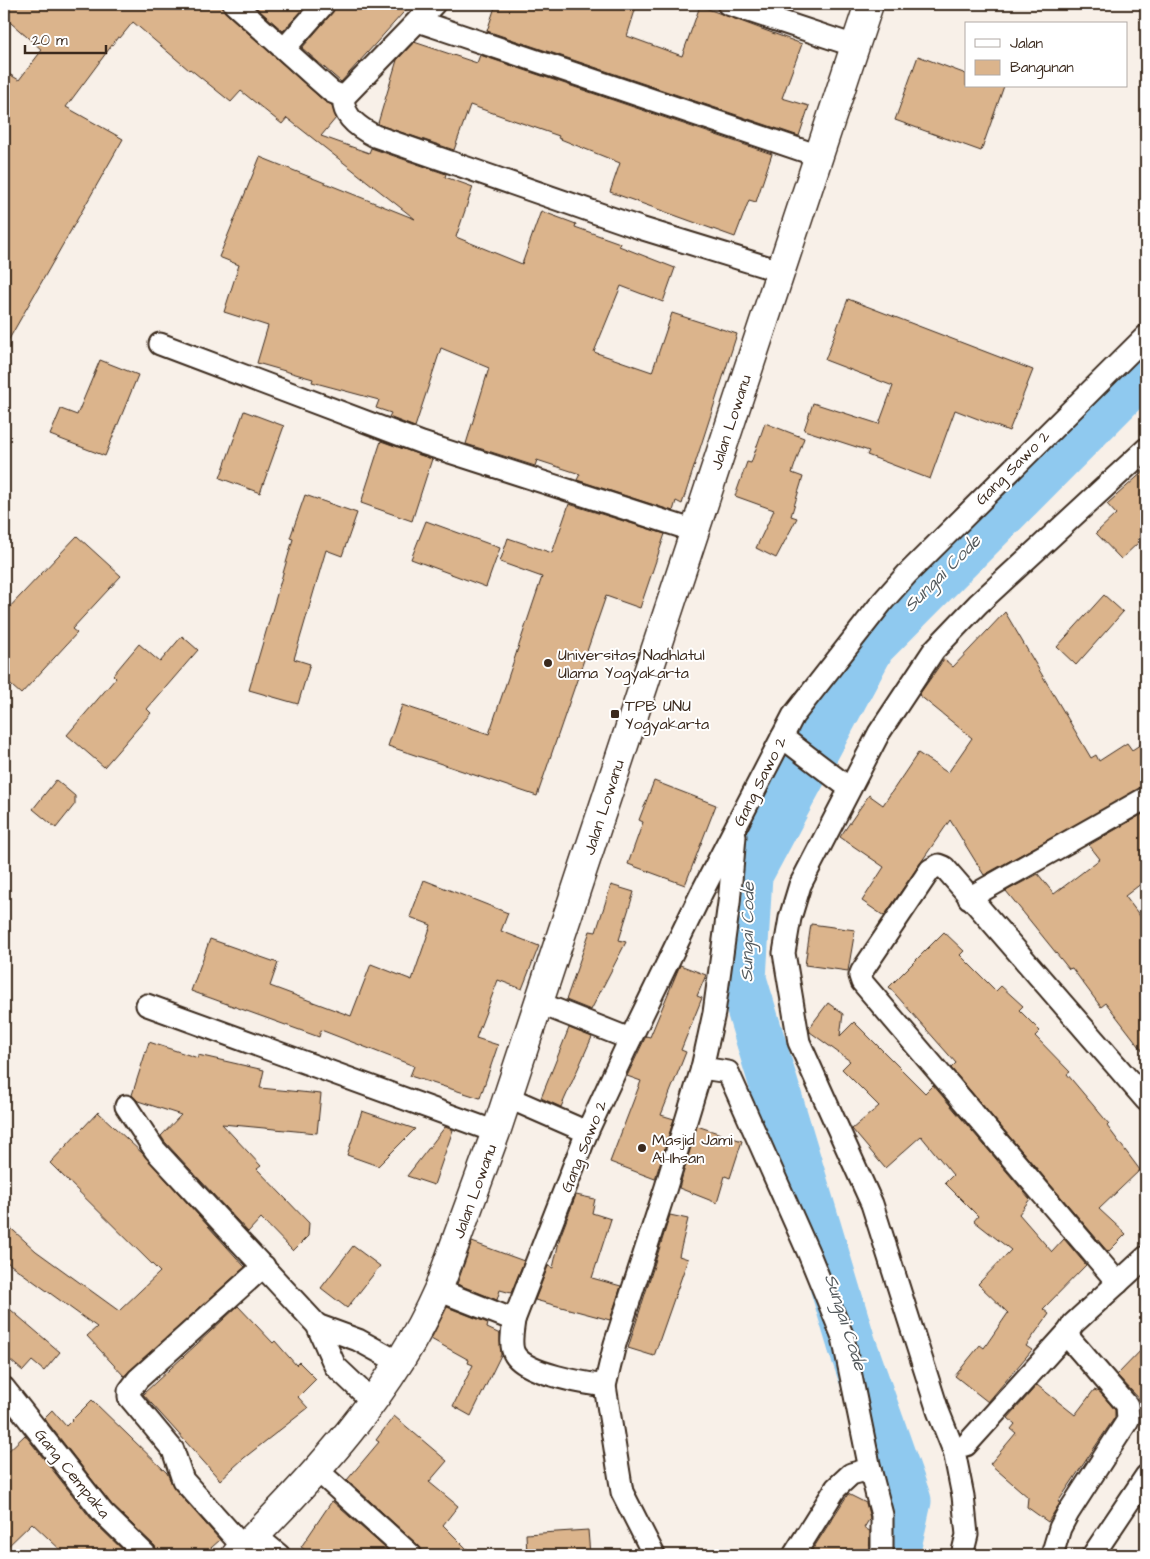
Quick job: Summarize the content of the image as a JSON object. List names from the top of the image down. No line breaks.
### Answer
{"streets":{"main road":["Jalan Lowanu"],"street":["Gang Sawo 2","Gang Cempaka"]},"water":["Sungai Code"],"places":{"other":["Universitas Nadhlatul Ulama Yogyakarta","Masjid Jami Al-Ihsan"],"transit":["TPB UNU Yogyakarta"]},"legend":["Jalan","Bangunan"],"scale_bar":"20 m"}
